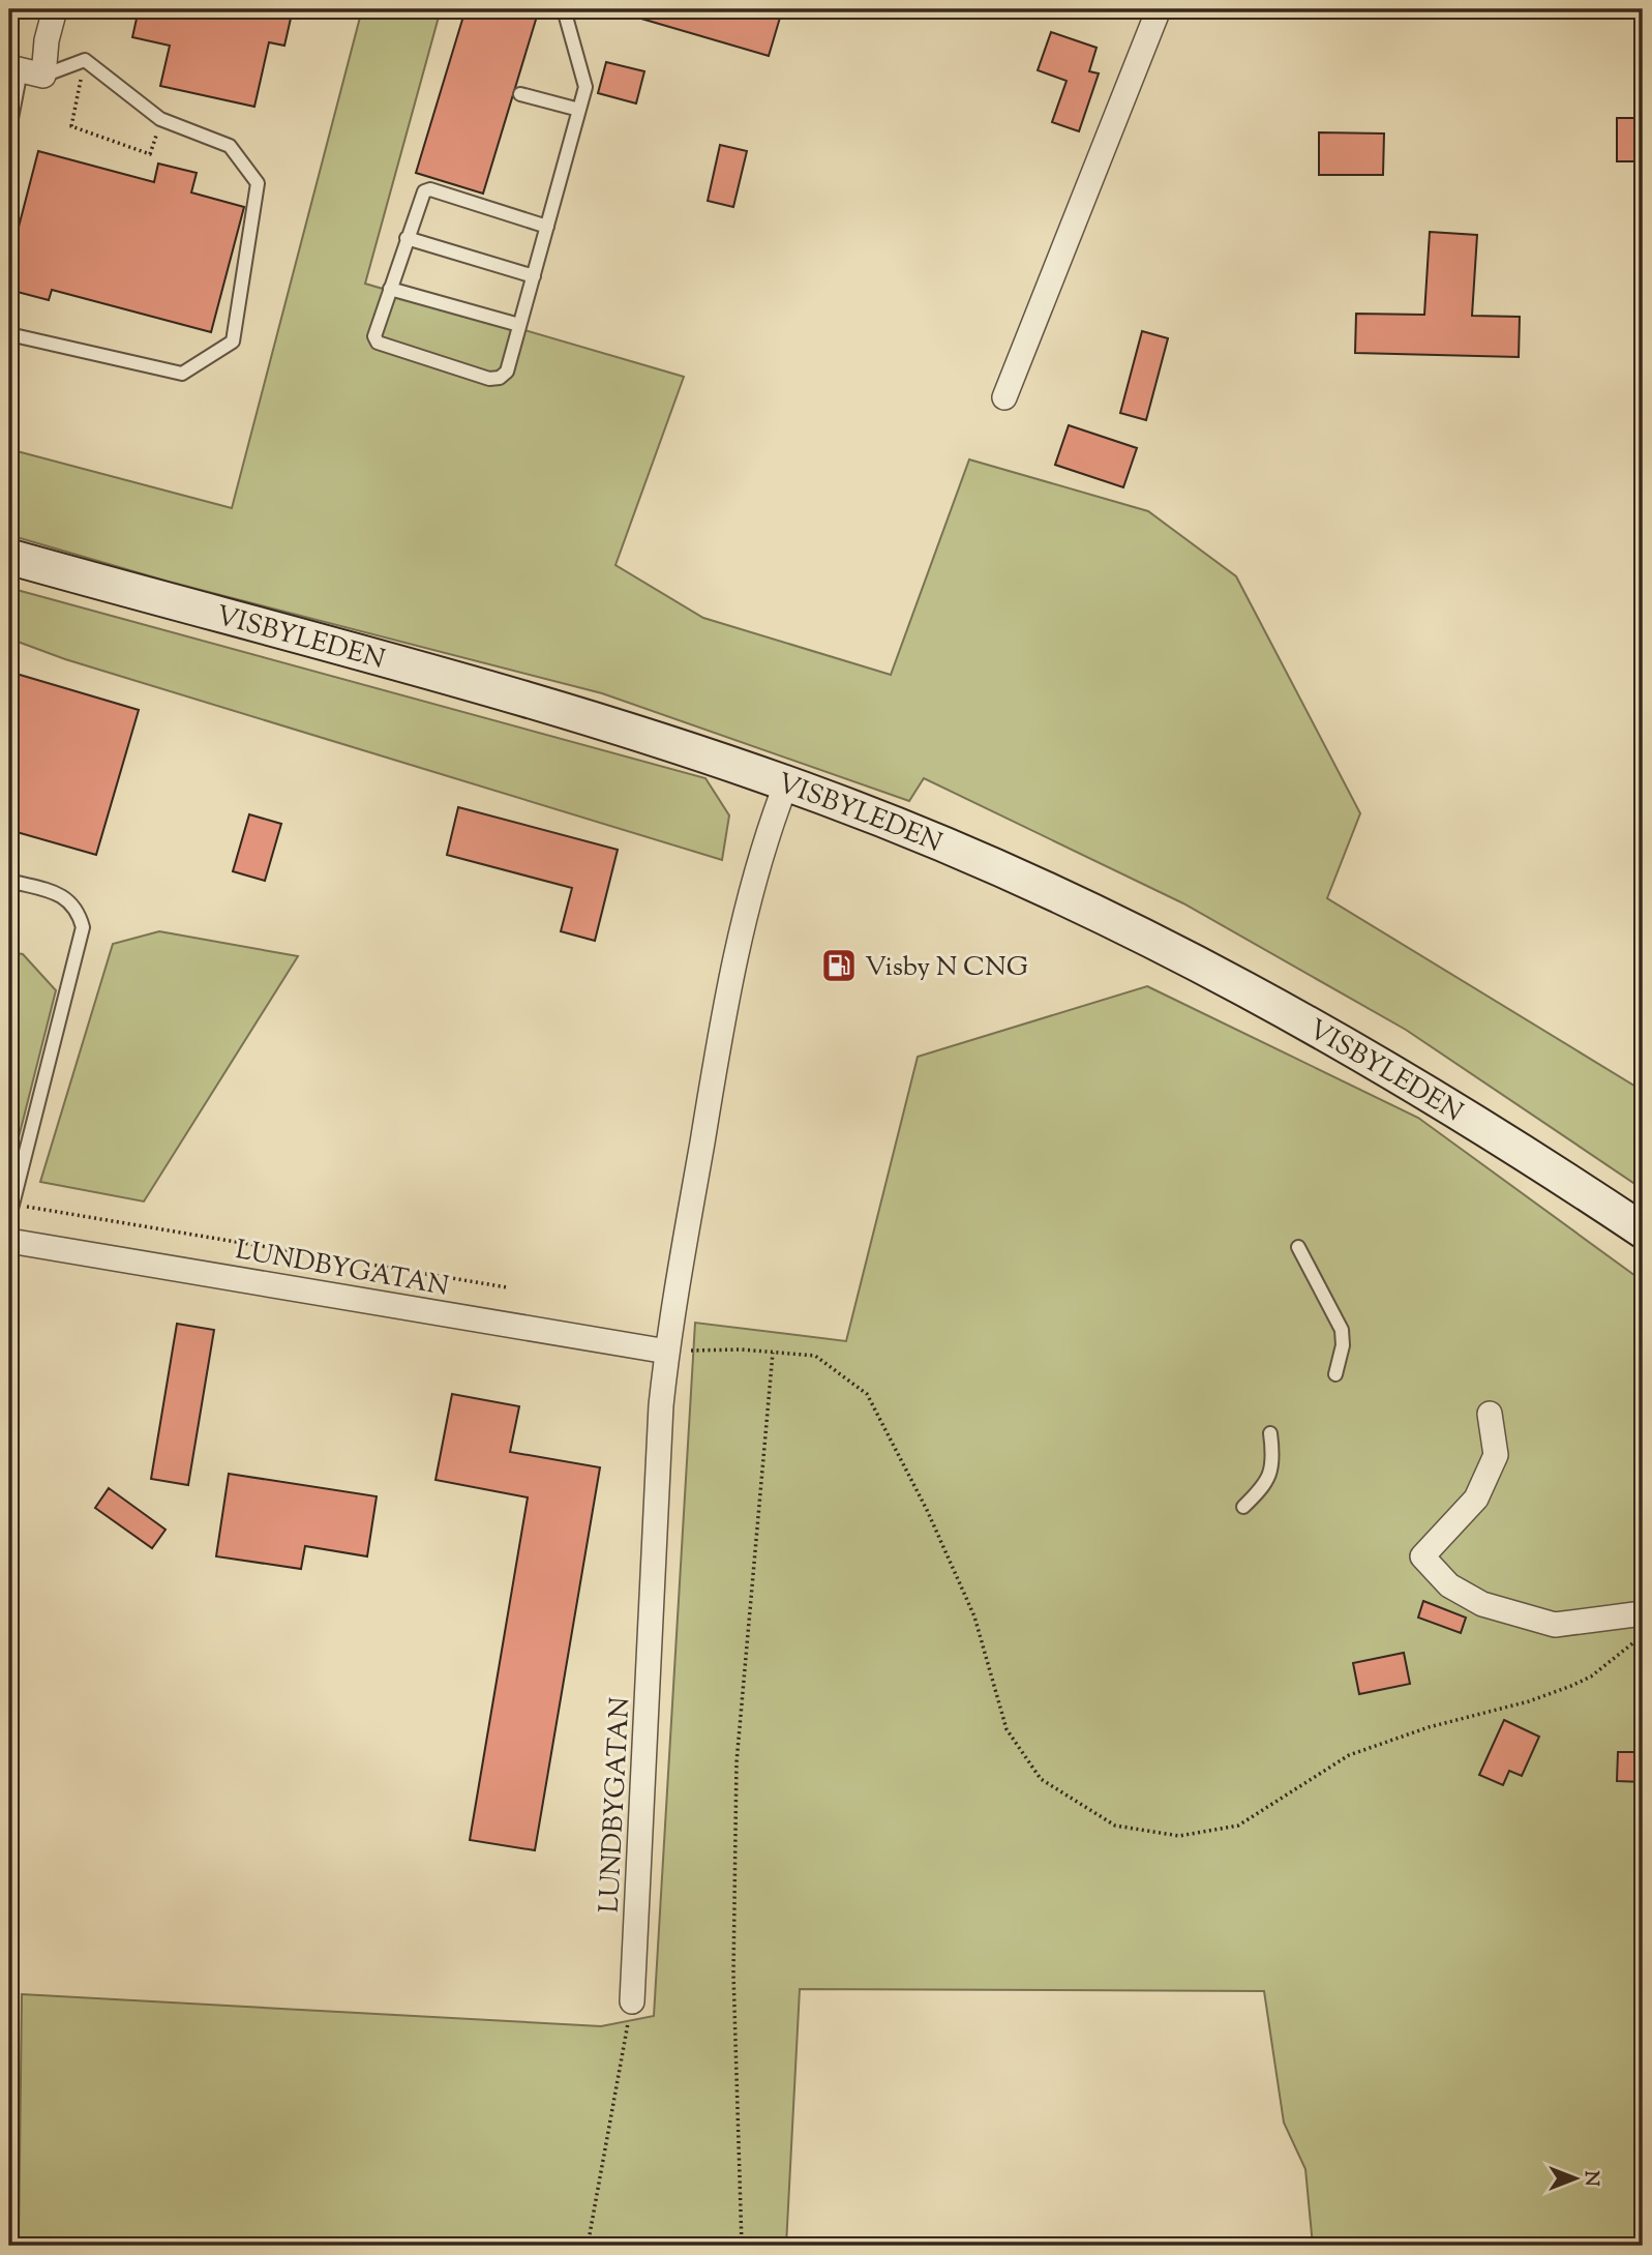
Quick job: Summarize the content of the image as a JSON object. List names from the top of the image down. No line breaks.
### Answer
{"streets":{"main road":["VISBYLEDEN"],"street":["LUNDBYGATAN"]},"crossings":[["VISBYLEDEN","LUNDBYGATAN"]],"places":{"fuel station":["Visby N CNG"]},"north":"right"}
